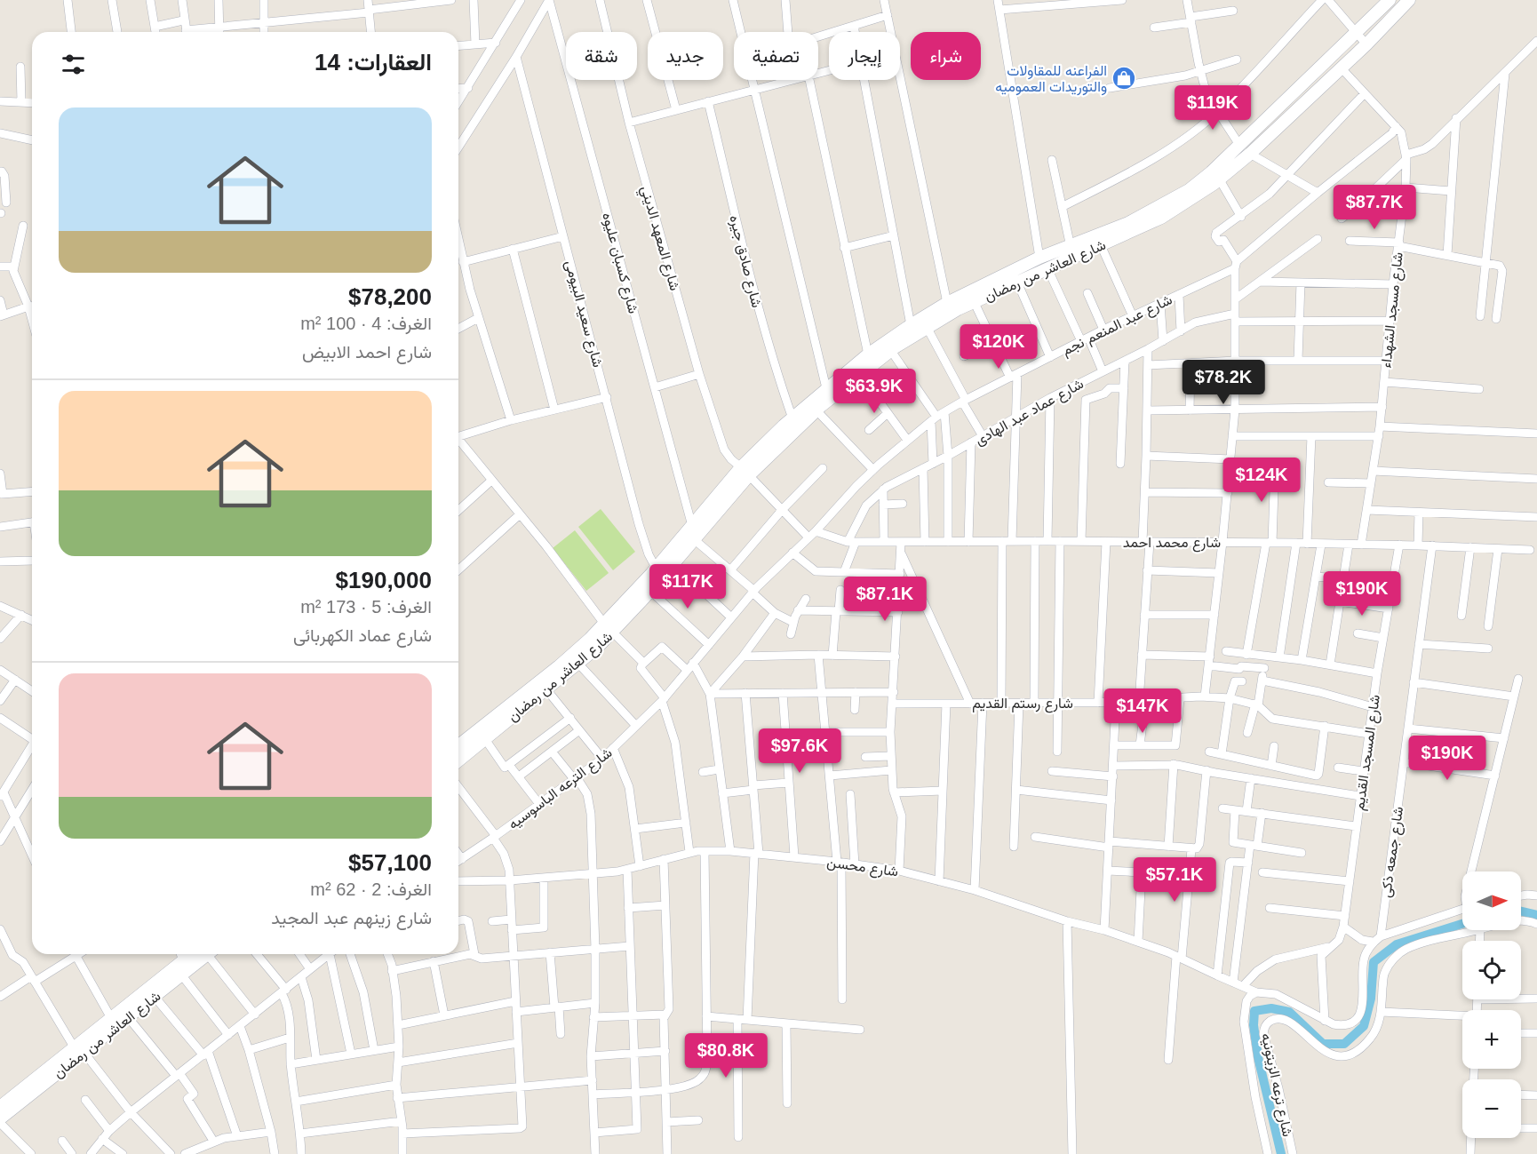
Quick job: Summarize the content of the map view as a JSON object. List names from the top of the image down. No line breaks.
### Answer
{"streets":{"main road":["شارع العاشر من رمضان"],"street":["شارع المعهد الديني","شارع صادق جيره","شارع كسبان عليوه","شارع مسجد الشهداء","شارع سعيد البيومى","شارع عبد المنعم نجم","شارع عماد عبد الهادى","شارع محمد احمد","شارع رستم القديم","شارع المسجد القديم","شارع الترعه الباسوسيه","شارع جمعه ذكى","شارع محسن","شارع ترعه الزيتونيه"]},"crossings":[["شارع المعهد الديني","شارع العاشر من رمضان"],["شارع صادق جيره","شارع العاشر من رمضان"],["شارع كسبان عليوه","شارع العاشر من رمضان"],["شارع العاشر من رمضان","شارع مسجد الشهداء"],["شارع العاشر من رمضان","شارع سعيد البيومى"],["شارع مسجد الشهداء","شارع عبد المنعم نجم"],["شارع مسجد الشهداء","شارع عماد عبد الهادى"],["شارع مسجد الشهداء","شارع محمد احمد"],["شارع عبد المنعم نجم","شارع محمد احمد"],["شارع عبد المنعم نجم","شارع الترعه الباسوسيه"],["شارع عماد عبد الهادى","شارع محمد احمد"],["شارع محمد احمد","شارع المسجد القديم"],["شارع محمد احمد","شارع جمعه ذكى"],["شارع رستم القديم","شارع المسجد القديم"],["شارع محسن","شارع ترعه الزيتونيه"]],"places":{"shop":["الفراعنه للمقاولات والتوريدات العموميه"]},"north":"right","page":{"chip":["شراء","إيجار","تصفية","جديد","شقة"],"heading":"العقارات: 14","price":["$119K","$87.7K","$120K","$78.2K","$63.9K","$124K","$117K","$190K","$87.1K","$147K","$97.6K","$190K","$57.1K","$80.8K"],"list":[{"name":"$78,200","note":"الغرف: 4 · 100 m² · شارع احمد الابيض"},{"name":"$190,000","note":"الغرف: 5 · 173 m² · شارع عماد الكهربائى"},{"name":"$57,100","note":"الغرف: 2 · 62 m² · شارع زينهم عبد المجيد"}],"map_buttons":["+","−"]}}
